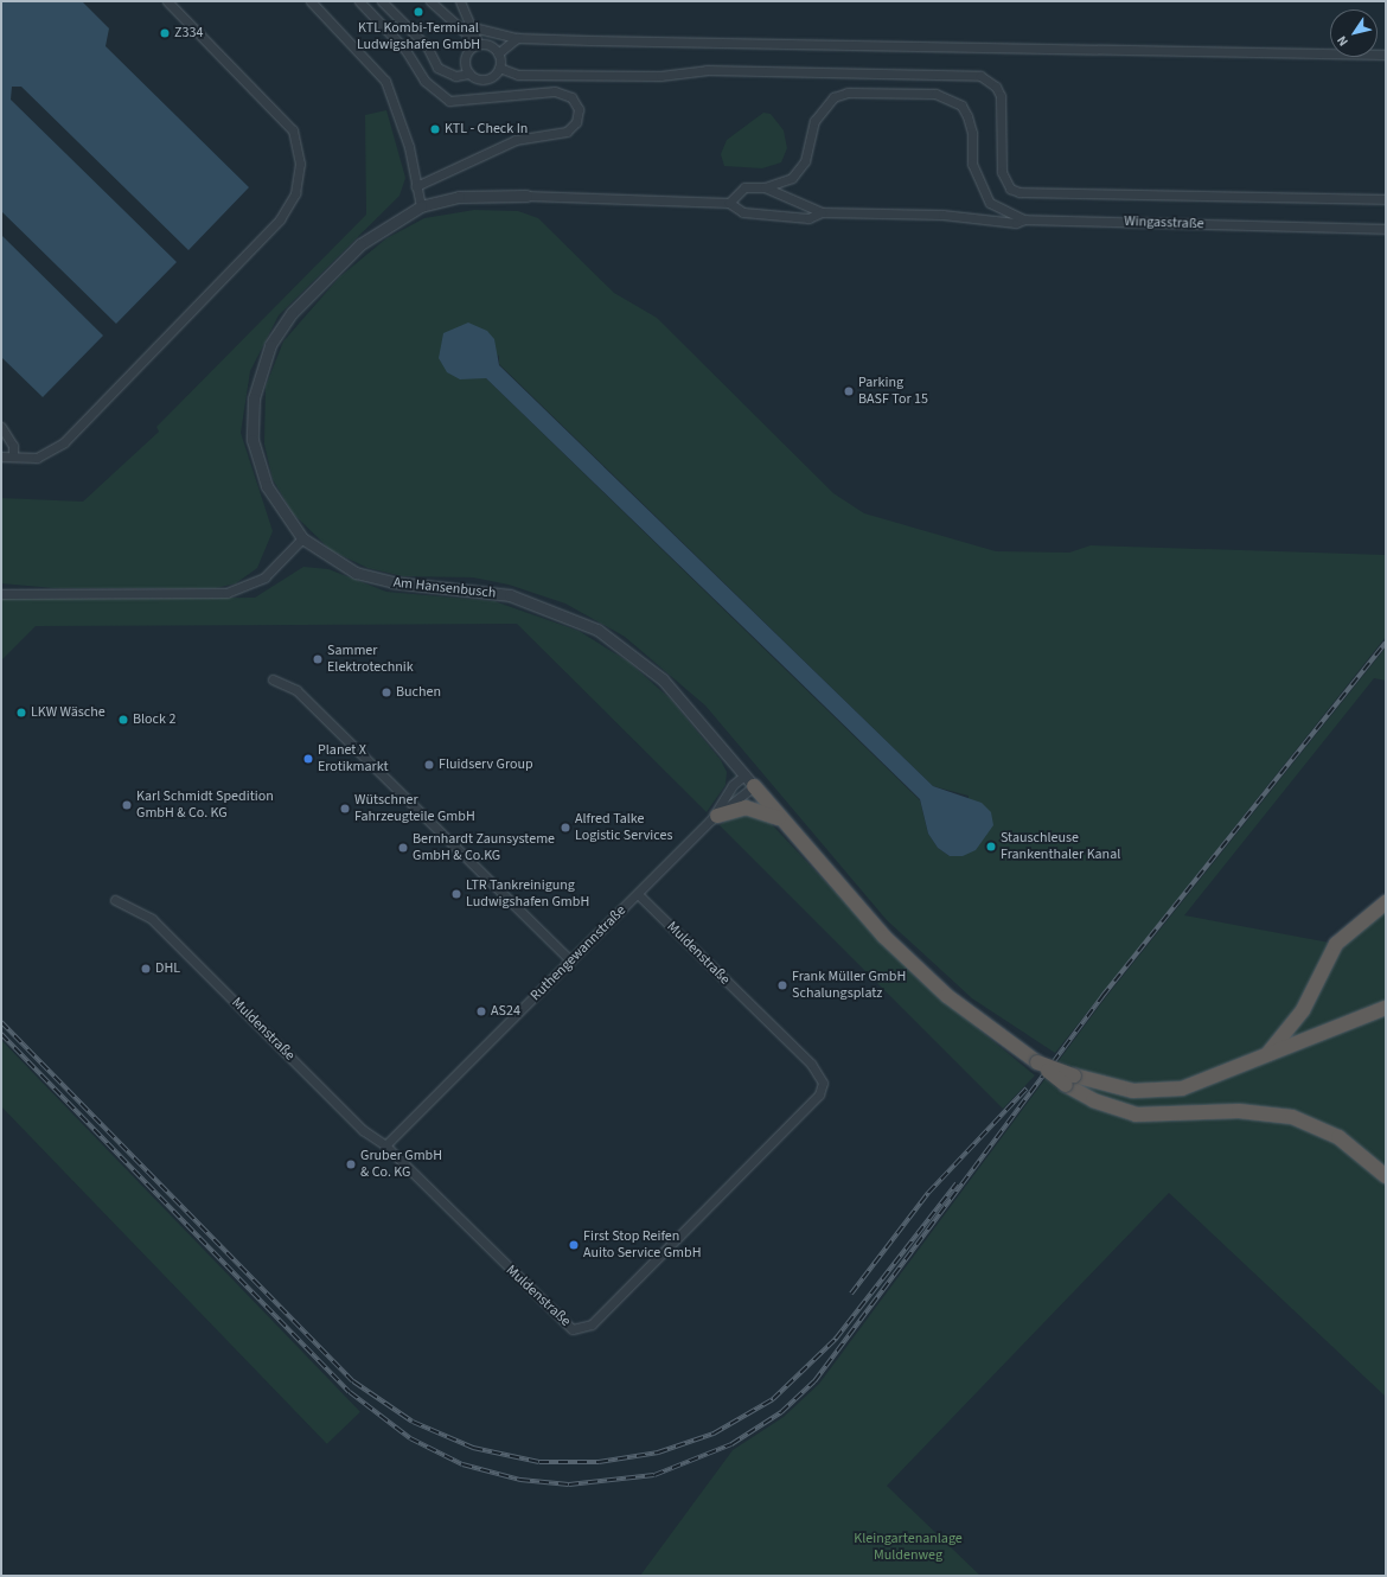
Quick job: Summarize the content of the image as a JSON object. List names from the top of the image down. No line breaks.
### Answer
{"streets":{"street":["Wingasstraße","Am Hansenbusch","Ruthengewannstraße","Muldenstraße"]},"crossings":[["Am Hansenbusch","Ruthengewannstraße"],["Ruthengewannstraße","Muldenstraße"]],"parks":["Kleingartenanlage Muldenweg"],"places":["KTL Kombi-Terminal Ludwigshafen GmbH","Z334","KTL - Check In","Parking BASF Tor 15","Sammer Elektrotechnik","Buchen","LKW Wäsche","Block 2","Planet X Erotikmarkt","Fluidserv Group","Karl Schmidt Spedition GmbH & Co. KG","Wütschner Fahrzeugteile GmbH","Alfred Talke Logistic Services","Stauschleuse Frankenthaler Kanal","Bernhardt Zaunsysteme GmbH & Co.KG","LTR Tankreinigung Ludwigshafen GmbH","DHL","Frank Müller GmbH Schalungsplatz","AS24","Gruber GmbH & Co. KG","First Stop Reifen Auito Service GmbH"],"north":"bottom left"}
